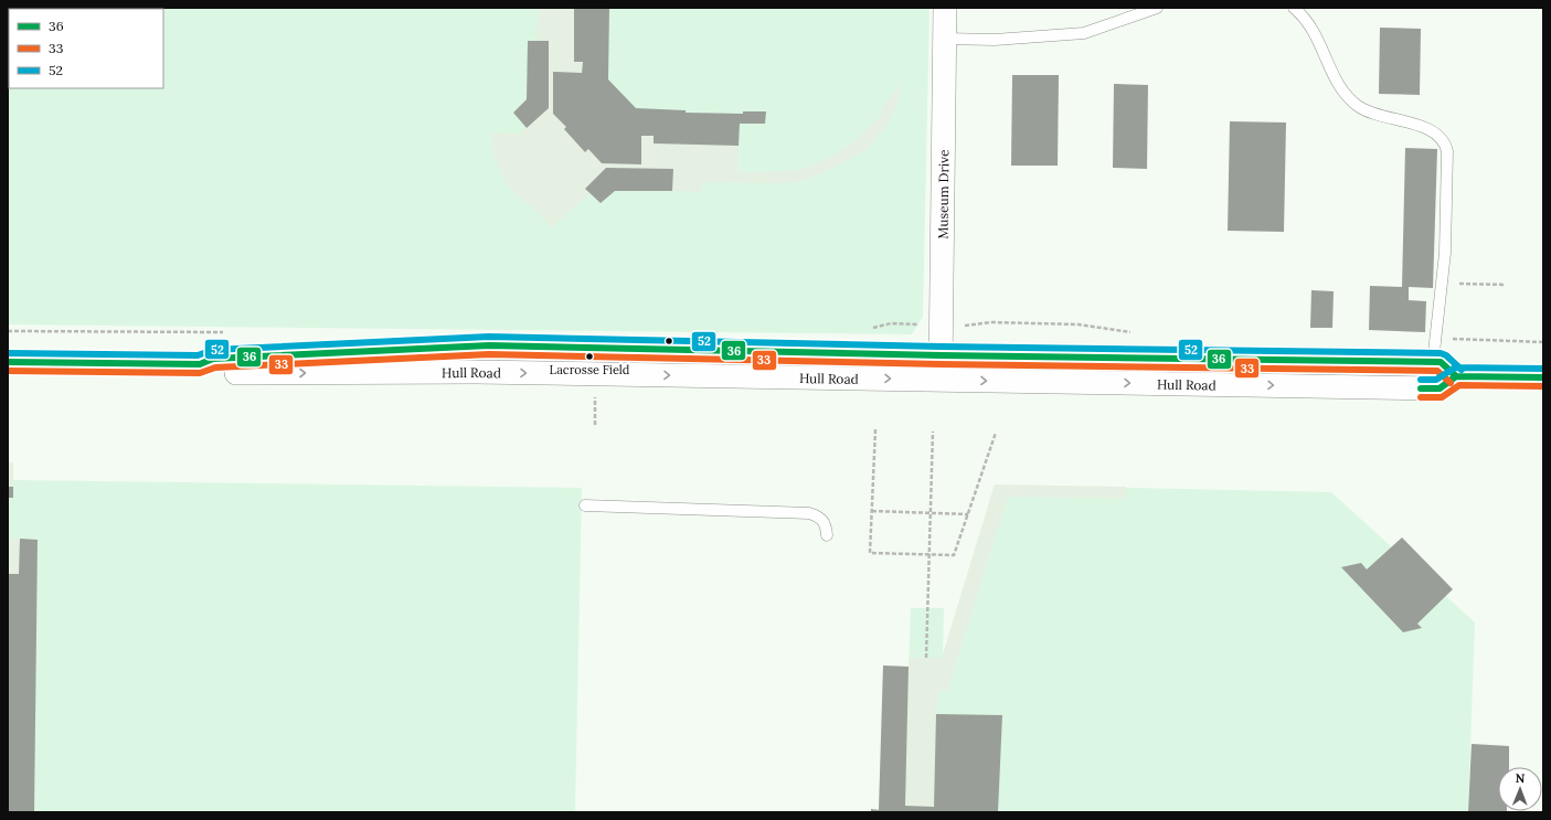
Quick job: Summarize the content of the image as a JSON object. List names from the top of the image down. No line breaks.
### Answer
{"streets":{"street":["Museum Drive","Hull Road"]},"crossings":[["Museum Drive","Hull Road"]],"places":["Lacrosse Field"],"lines":["transit line 52","transit line 36","transit line 33"],"legend":["36","33","52"],"north":"top"}
